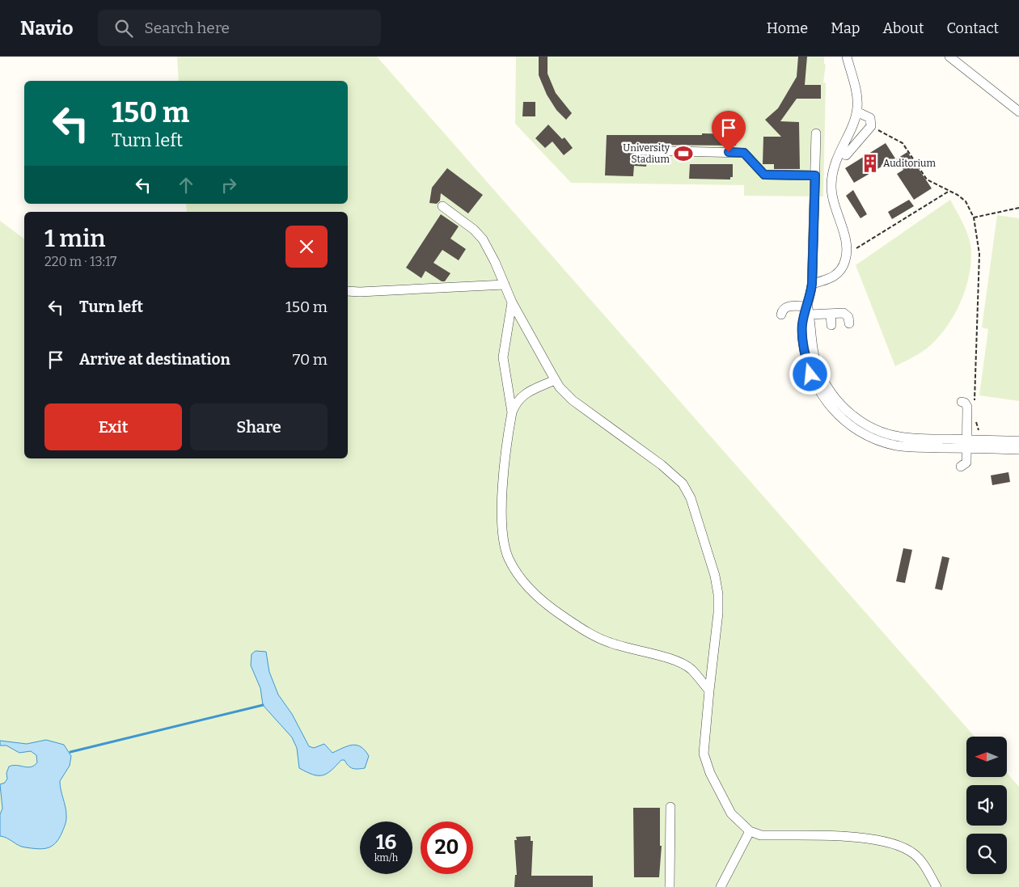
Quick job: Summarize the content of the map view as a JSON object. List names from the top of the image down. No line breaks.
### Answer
{"places":{"sports":["University Stadium"],"building":["Auditorium"]},"north":"left","page":{"header":"Navio","search":"Search here","nav":["Home","Map","About","Contact"],"turn":["150 m","Turn left"],"heading":["1 min","220 m · 13:17"],"list":[{"name":"Turn left","value":"150 m"},{"name":"Arrive at destination","value":"70 m"}],"buttons":["Exit","Share"],"speed":"16 km/h","limit":"20"}}
